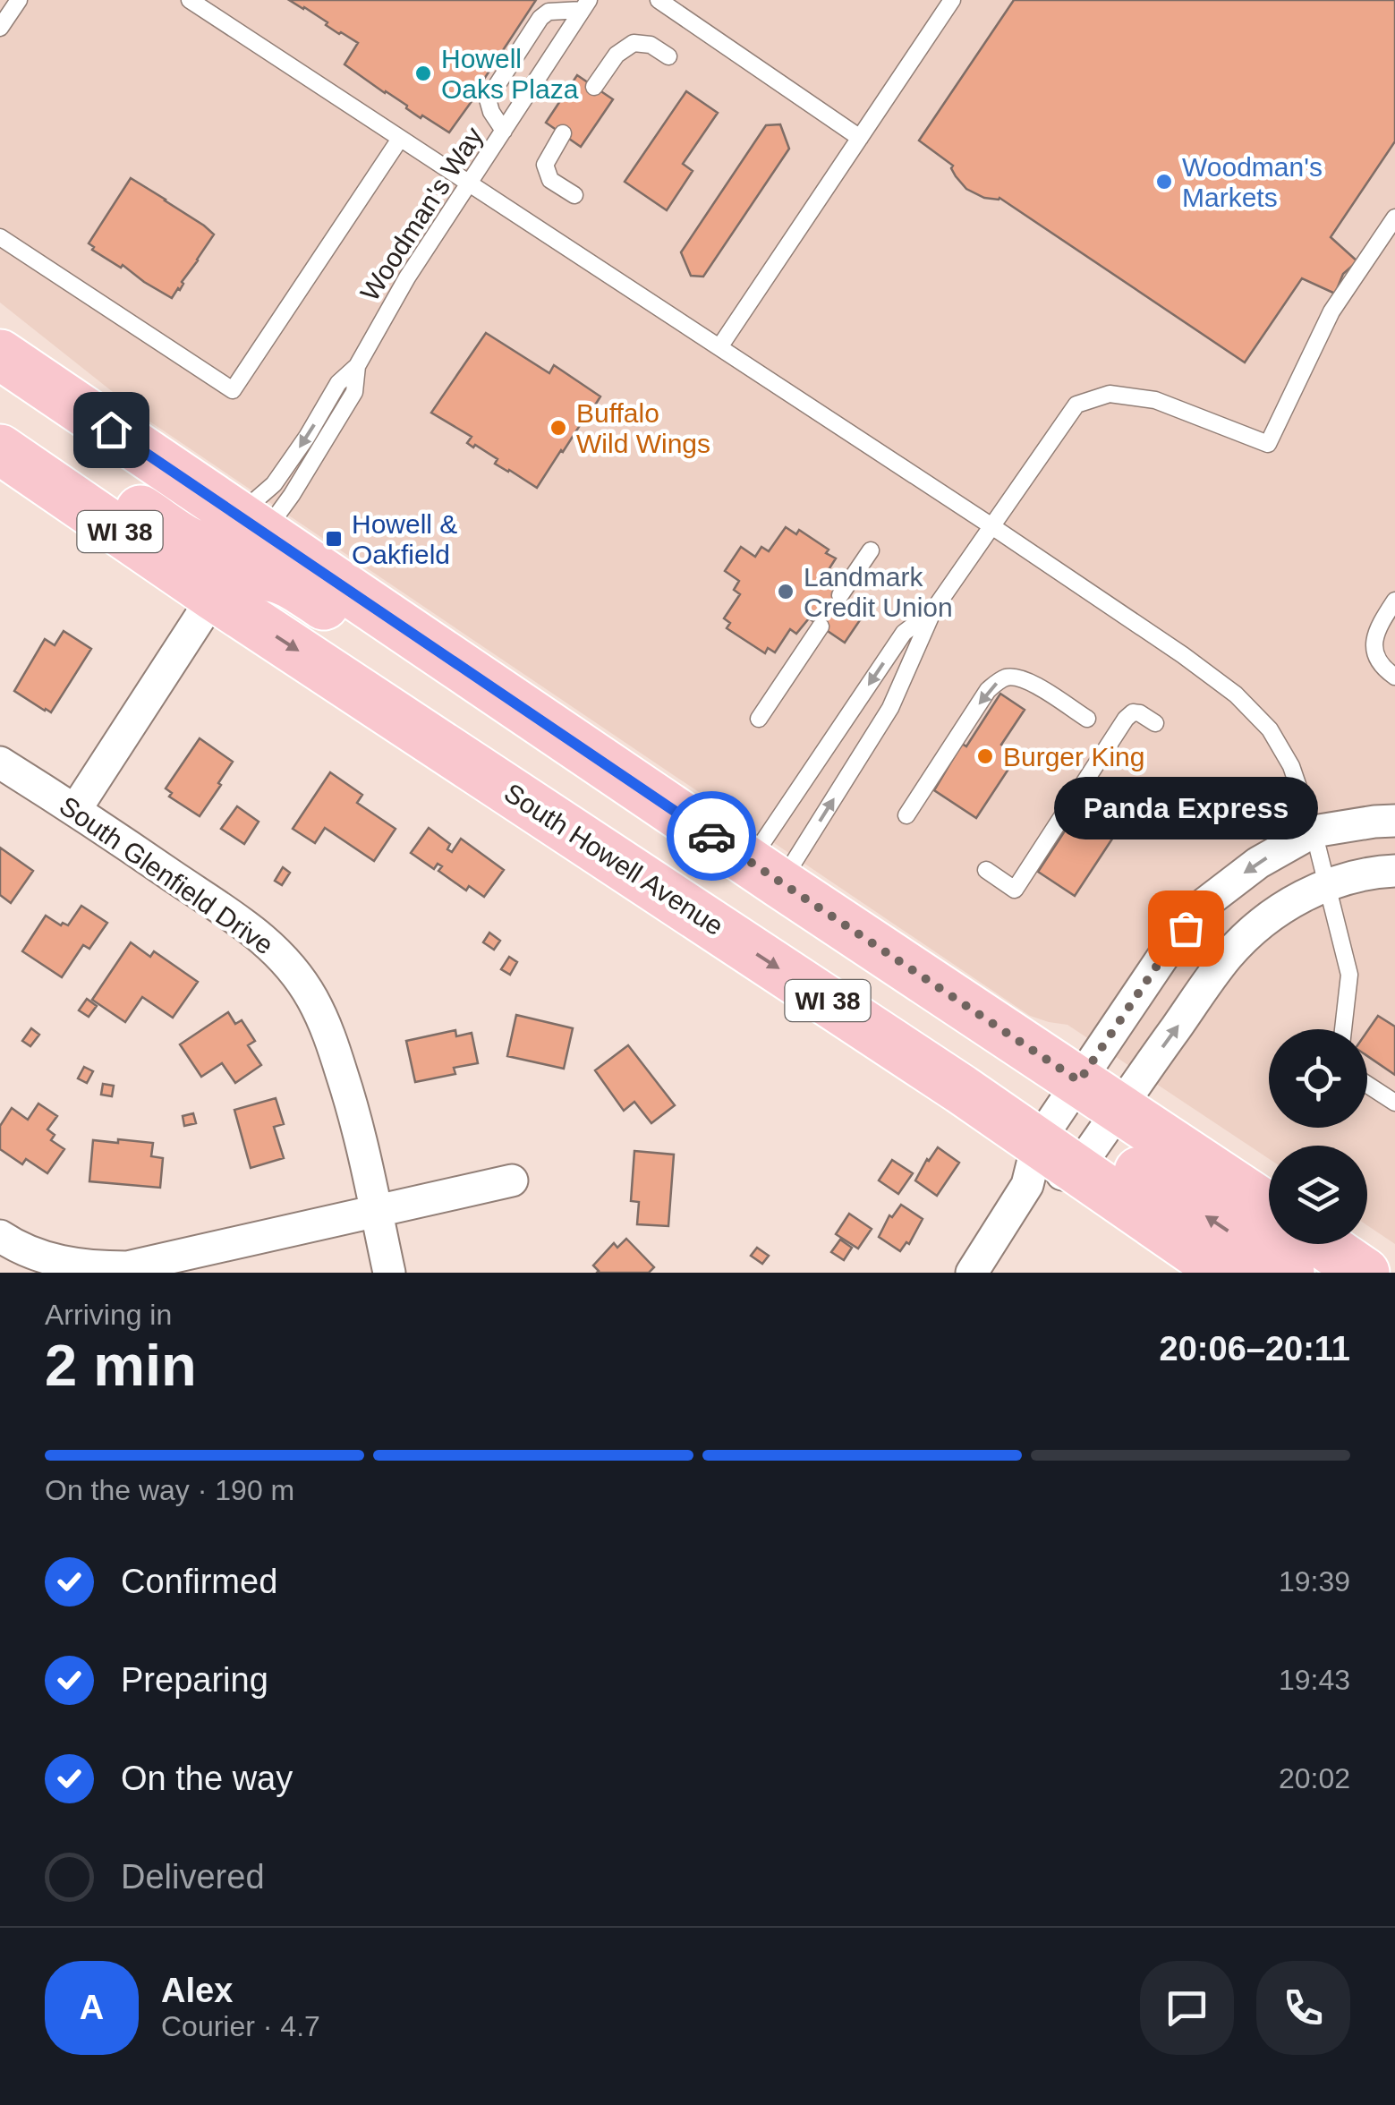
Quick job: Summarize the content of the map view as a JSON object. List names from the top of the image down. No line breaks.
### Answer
{"streets":{"main road":["WI 38","South Howell Avenue"],"street":["South Glenfield Drive"],"lane":["Woodman's Way"]},"crossings":[["Woodman's Way","WI 38"]],"places":{"other":["Howell Oaks Plaza","Woodman's Markets","Buffalo Wild Wings","Landmark Credit Union","Burger King","Panda Express"],"transit":["Howell & Oakfield"]},"page":{"bubble":"Panda Express","heading":["2 min","Arriving in","20:06–20:11"],"panel":["Alex","Courier · 4.7"],"bar":"On the way · 190 m","list":[["Confirmed","19:39"],["Preparing","19:43"],["On the way","20:02"],"Delivered"],"round":"A"}}
